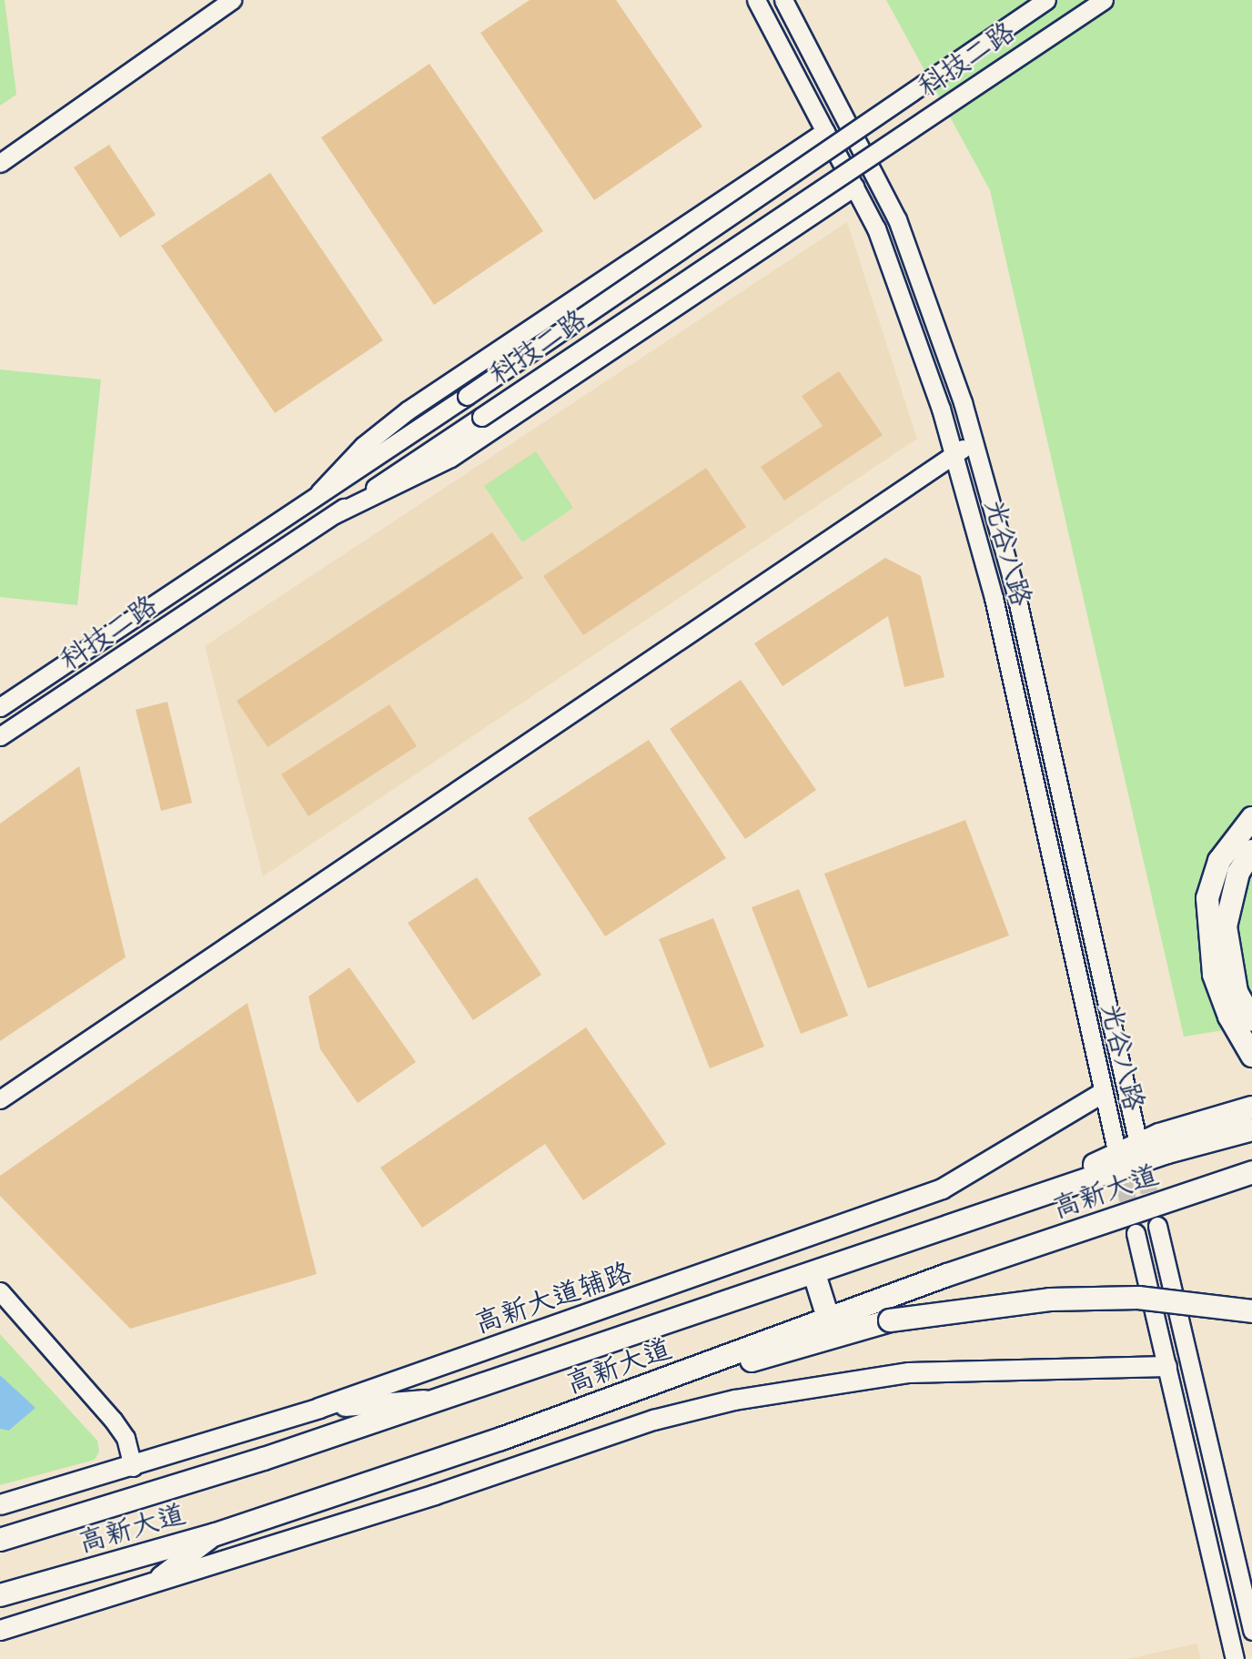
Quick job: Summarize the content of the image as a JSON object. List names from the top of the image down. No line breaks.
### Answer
{"streets":{"highway":["高新大道"],"main road":["高新大道辅路"],"street":["科技二路","光谷八路"]},"crossings":[["光谷八路","高新大道辅路"]]}
